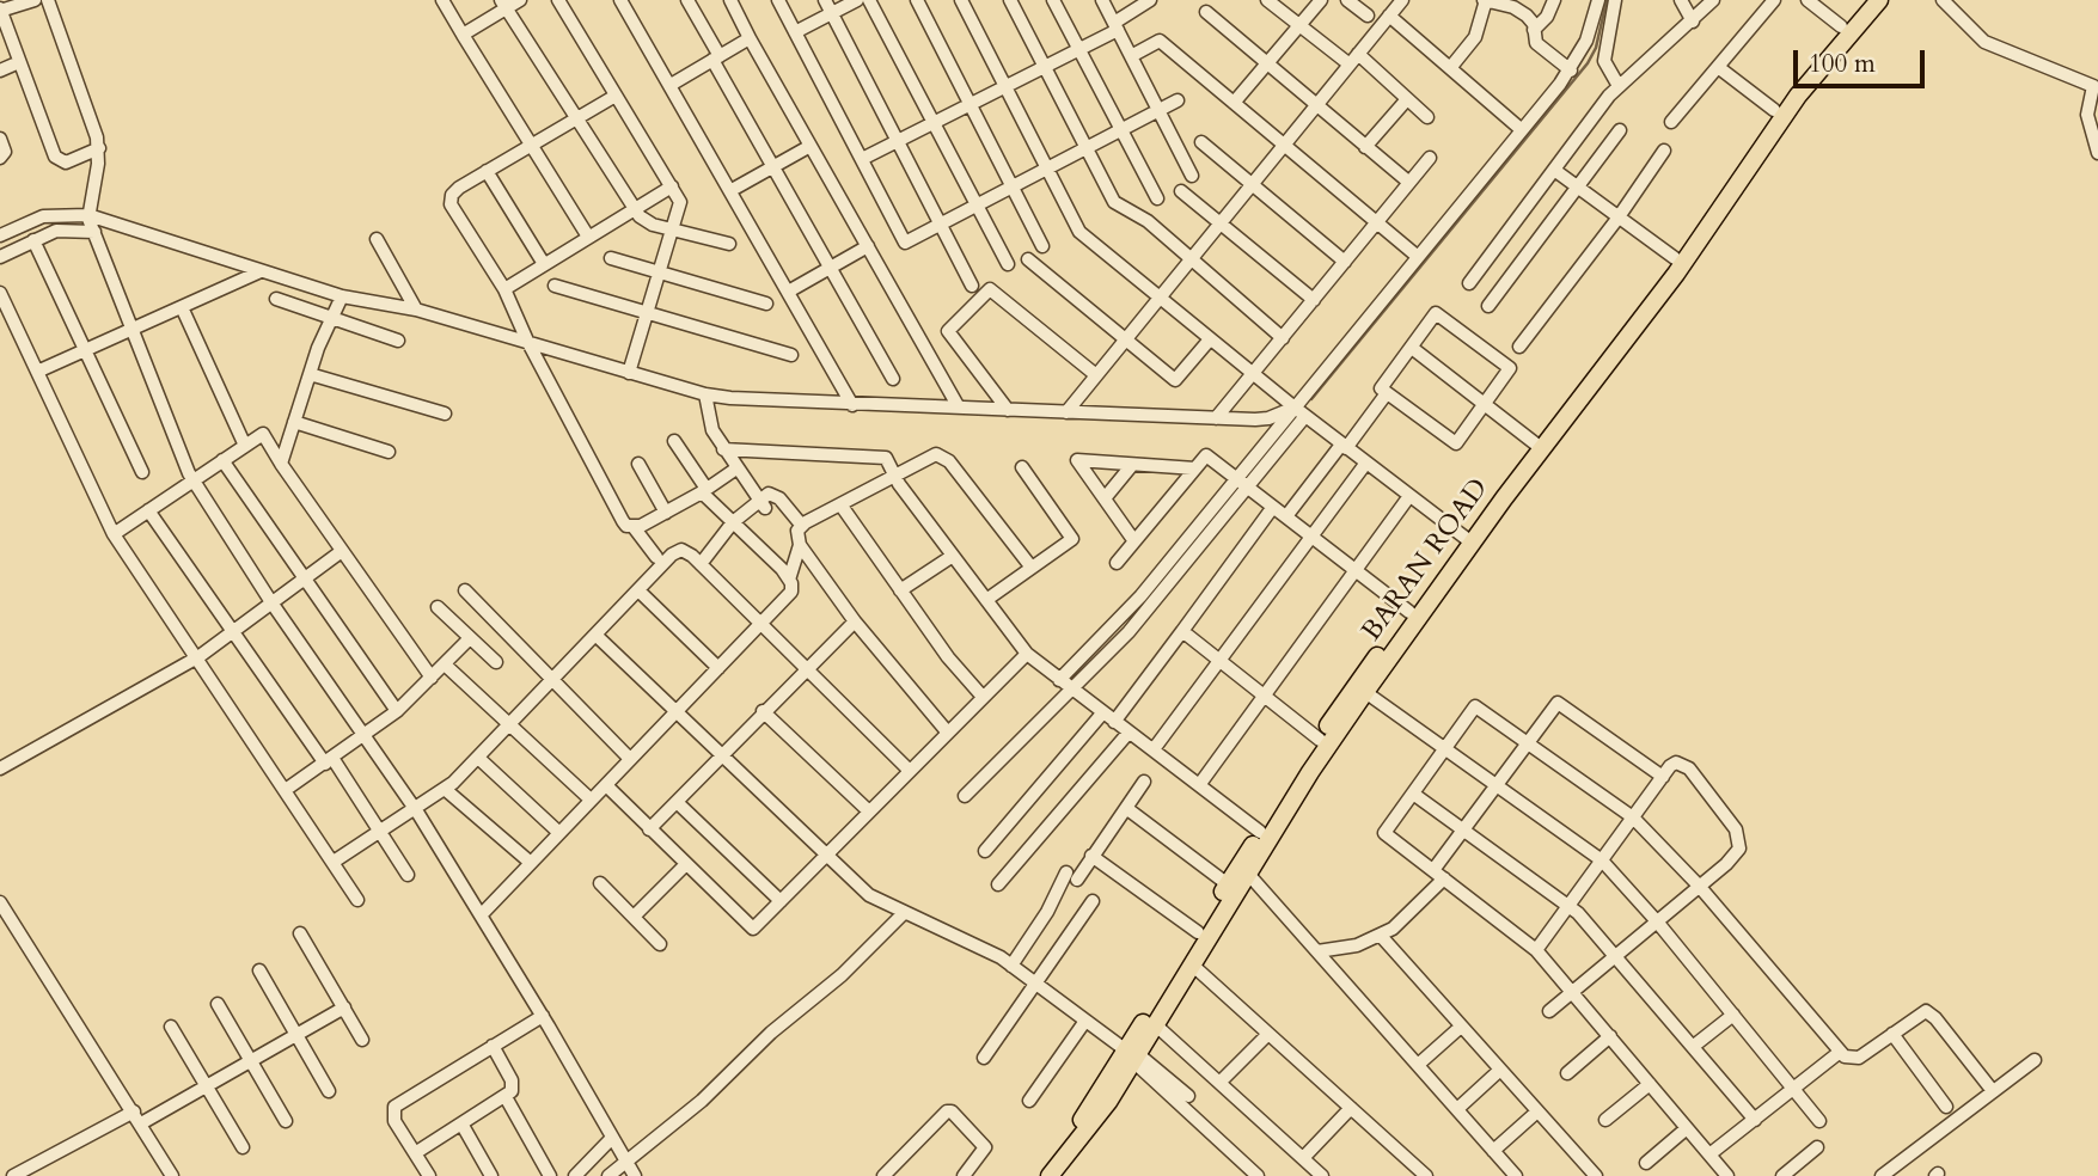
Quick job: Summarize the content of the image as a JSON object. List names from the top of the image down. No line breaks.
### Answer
{"streets":{"main road":["BARAN ROAD"]},"scale_bar":"100 m"}
